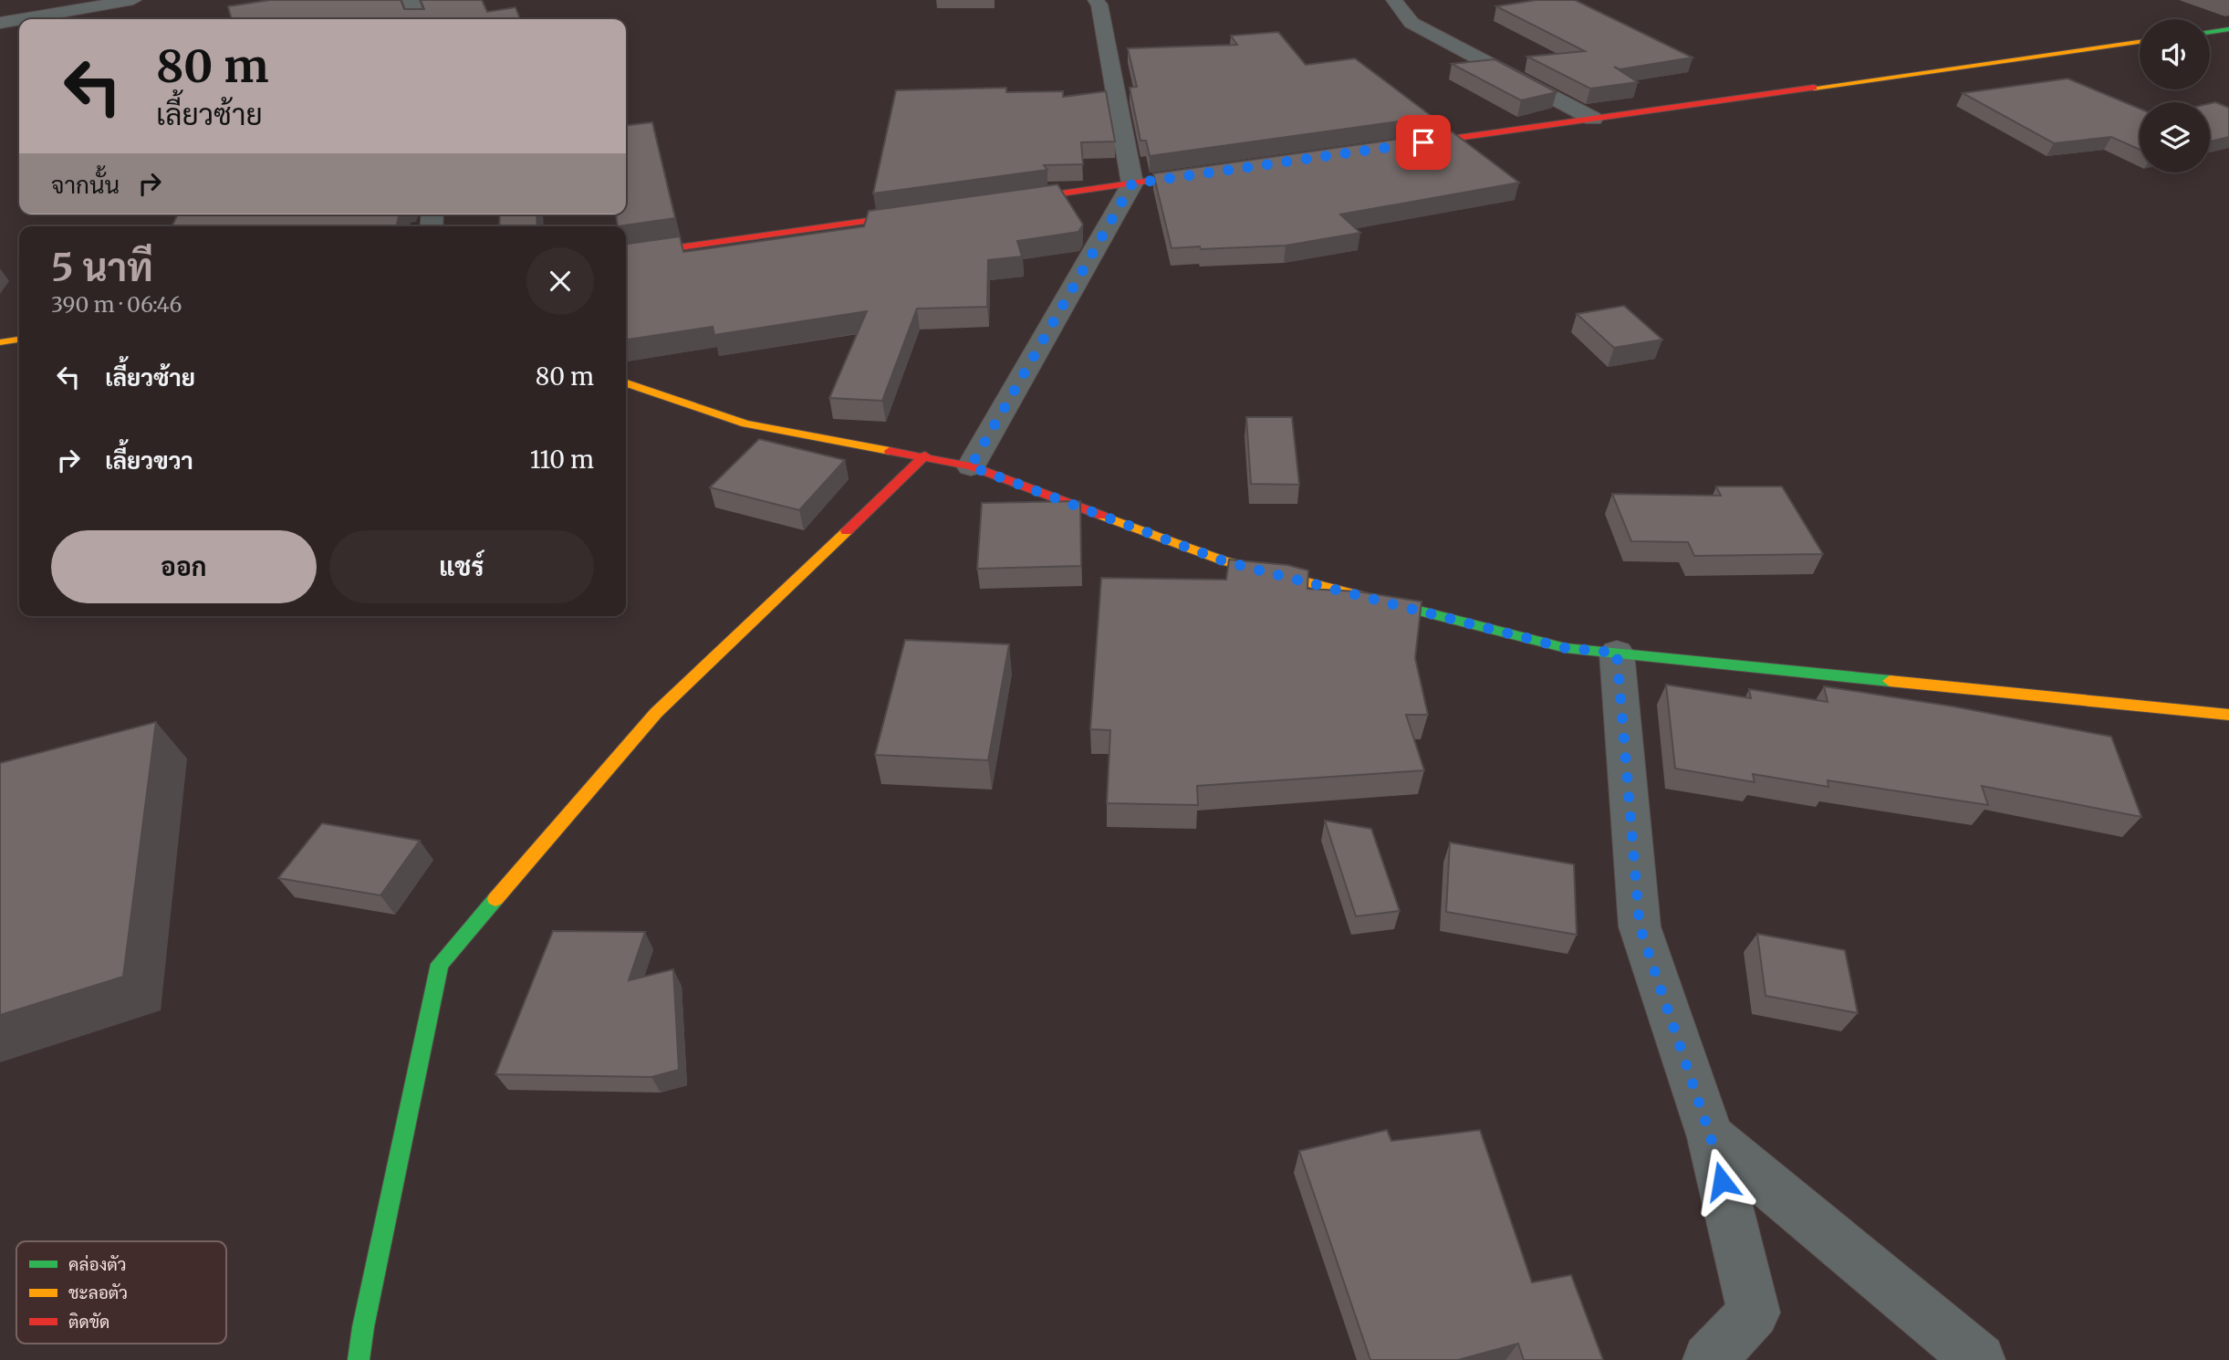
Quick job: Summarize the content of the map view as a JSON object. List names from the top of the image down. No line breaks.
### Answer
{"legend":["คล่องตัว","ชะลอตัว","ติดขัด"],"page":{"turn":["80 m","เลี้ยวซ้าย"],"then":"จากนั้น","heading":["5 นาที","390 m · 06:46"],"list":[{"name":"เลี้ยวซ้าย","value":"80 m"},{"name":"เลี้ยวขวา","value":"110 m"}],"buttons":["ออก","แชร์"]}}
